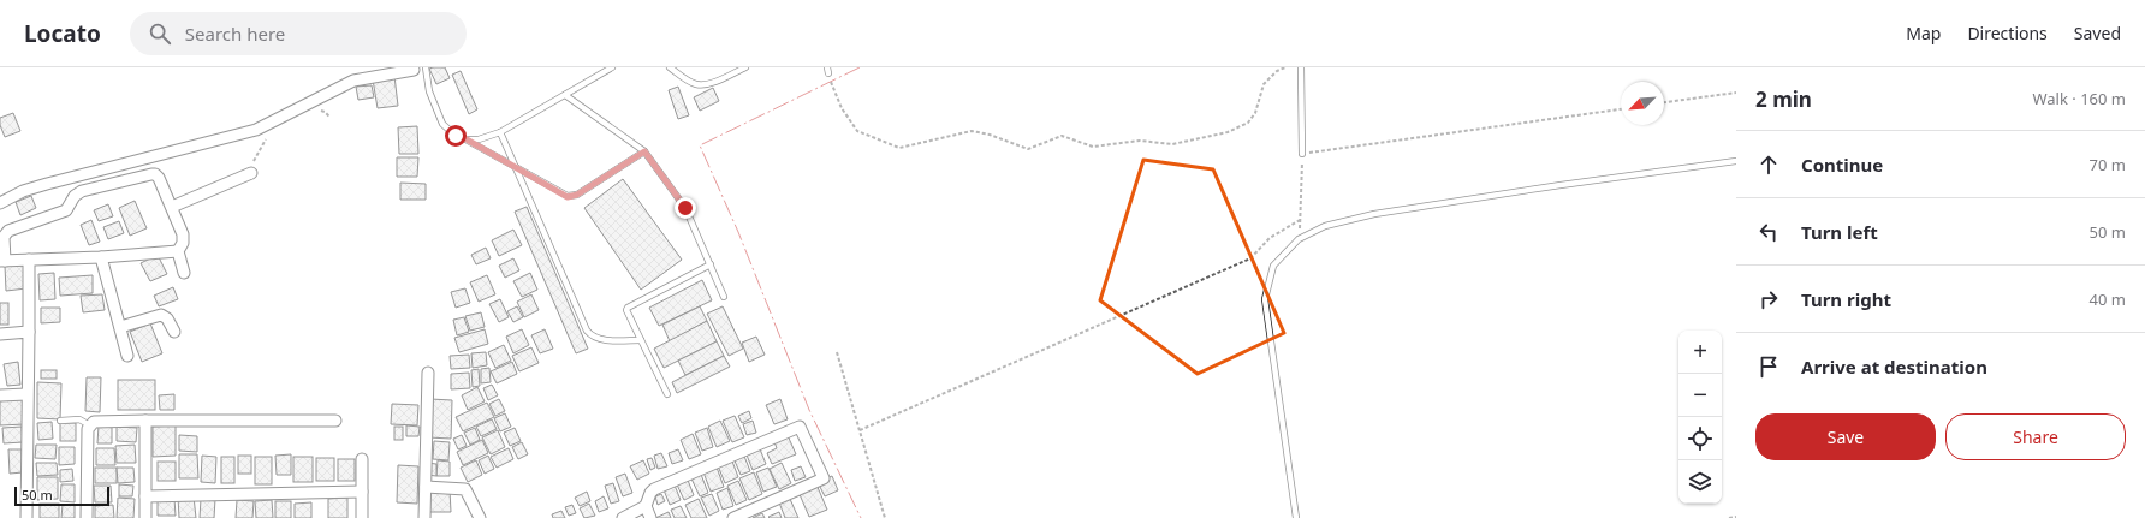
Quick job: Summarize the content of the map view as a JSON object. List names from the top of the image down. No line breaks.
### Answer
{"scale_bar":"50 m","north":"bottom left","page":{"header":"Locato","search":"Search here","nav":["Map","Directions","Saved"],"heading":["2 min","Walk · 160 m"],"list":[["Continue","70 m"],["Turn left","50 m"],["Turn right","40 m"],"Arrive at destination"],"map_buttons":["+","−"],"buttons":["Save","Share"],"scale":"50 m"}}
